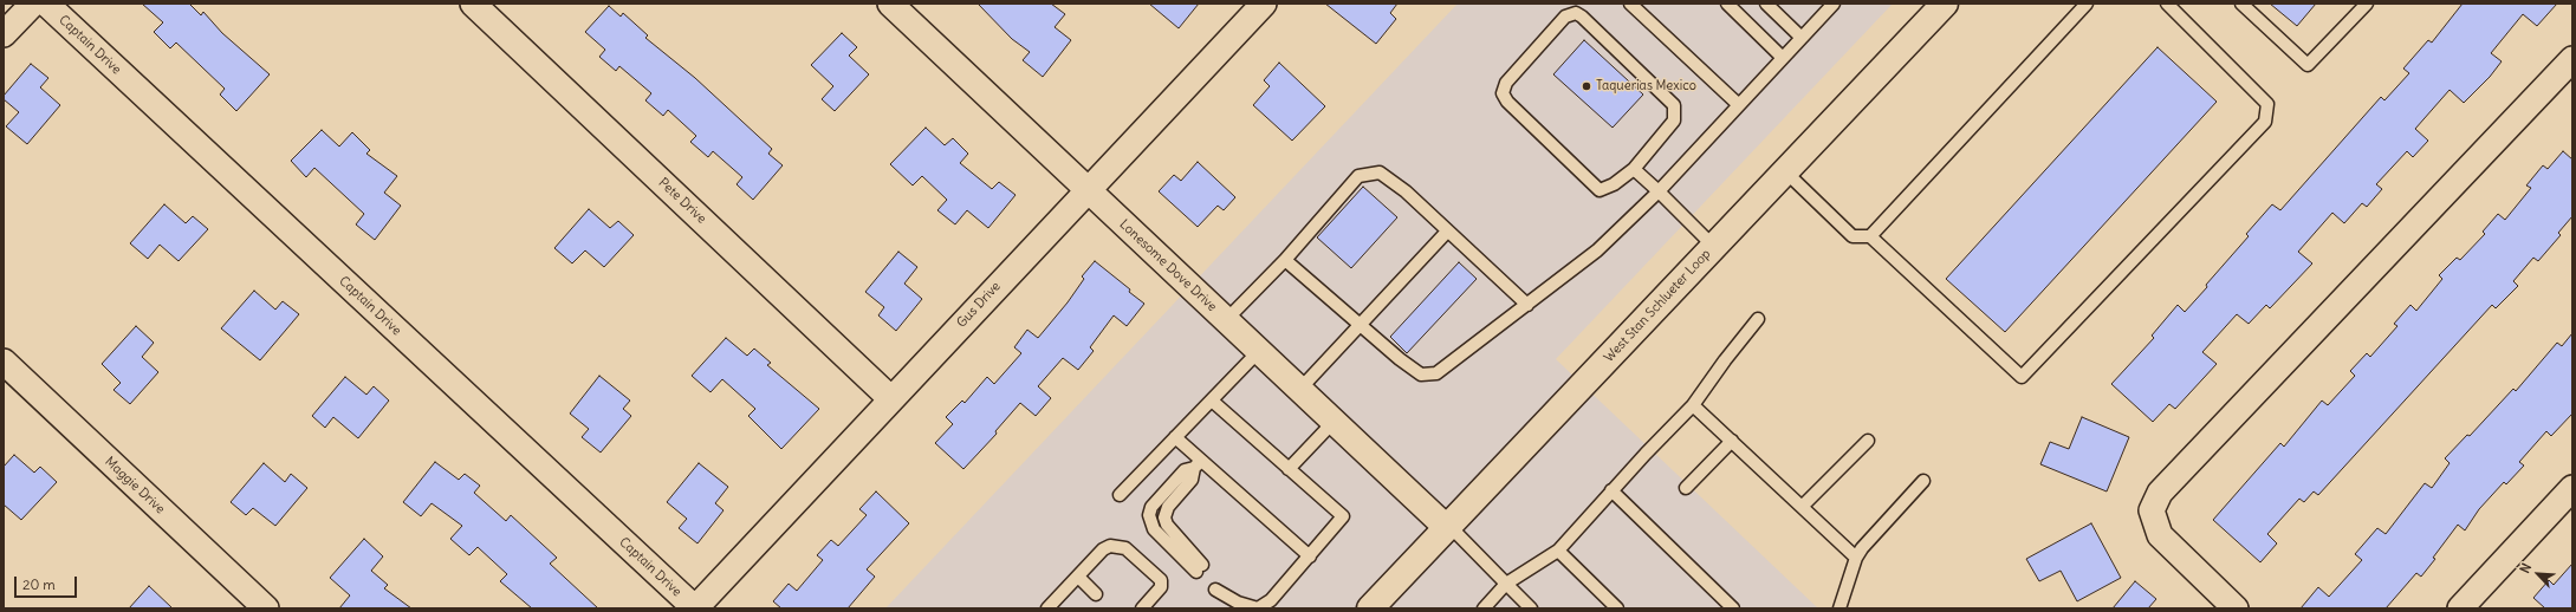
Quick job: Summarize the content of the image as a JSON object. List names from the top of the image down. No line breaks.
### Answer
{"streets":{"main road":["West Stan Schlueter Loop"],"street":["Captain Drive","Pete Drive","Lonesome Dove Drive","Gus Drive","Maggie Drive"]},"crossings":[["Captain Drive","Gus Drive"],["Pete Drive","Gus Drive"],["Lonesome Dove Drive","Gus Drive"],["Lonesome Dove Drive","West Stan Schlueter Loop"]],"places":["Taquerias Mexico"],"scale_bar":"20 m","north":"top left"}
